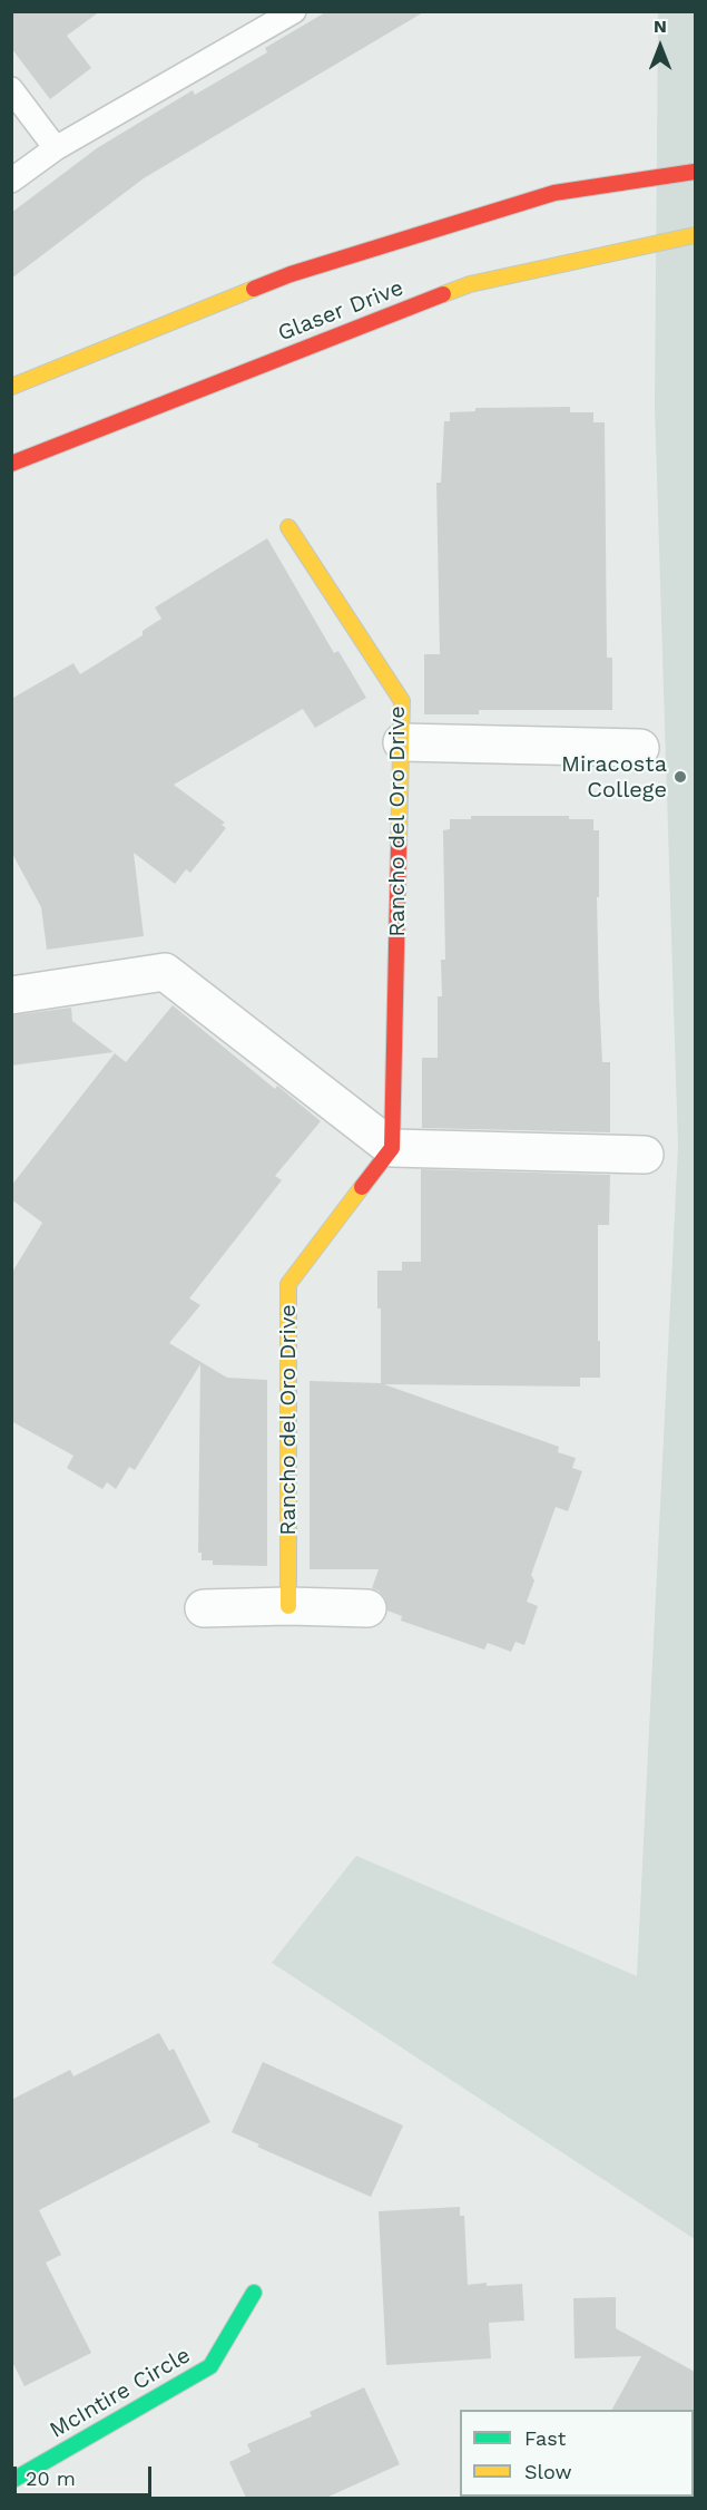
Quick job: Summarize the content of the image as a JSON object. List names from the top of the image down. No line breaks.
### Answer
{"streets":{"street":["Glaser Drive","Rancho del Oro Drive","McIntire Circle"]},"places":["Miracosta College"],"legend":["Fast","Slow"],"scale_bar":"20 m","north":"top"}
